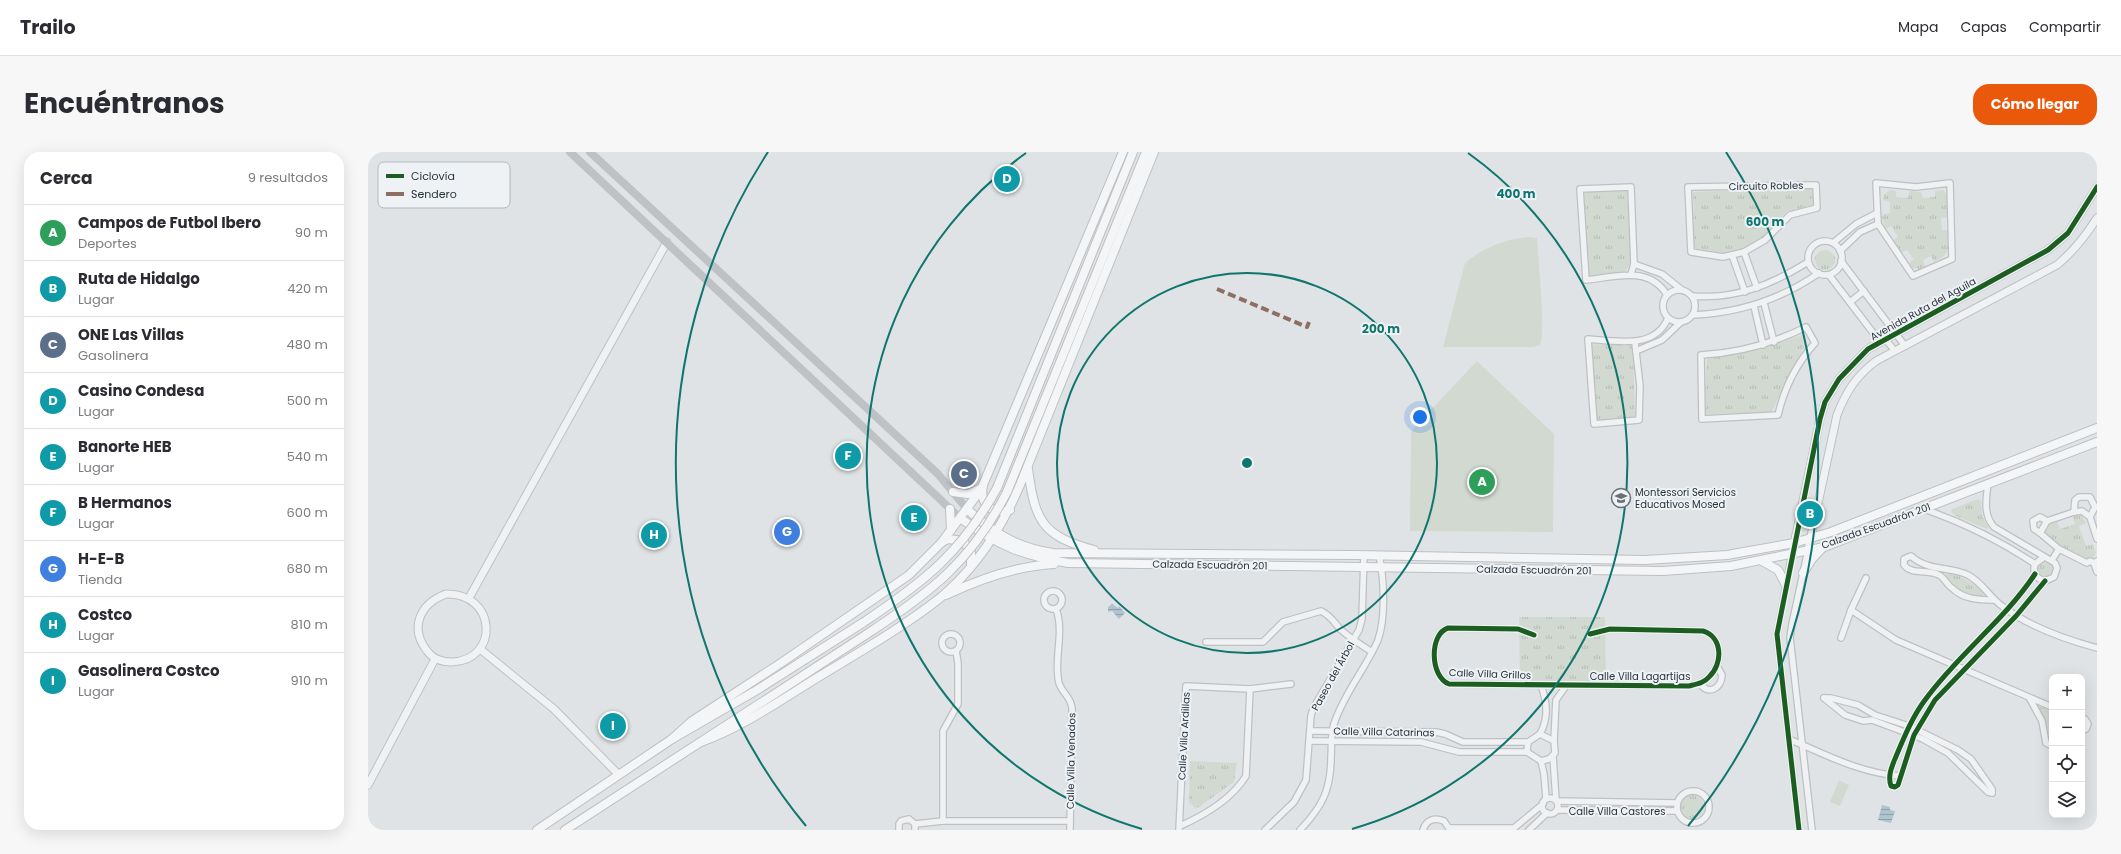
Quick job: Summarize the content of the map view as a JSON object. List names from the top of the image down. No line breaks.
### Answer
{"streets":{"main road":["Calzada Escuadrón 201"],"street":["Circuito Robles","Avenida Ruta del Aguila","Calle Villa Grillos","Paseo del Árbol","Calle Villa Lagartijas","Calle Villa Catarinas","Calle Villa Ardillas","Calle Villa Venados","Calle Villa Castores"]},"crossings":[["Avenida Ruta del Aguila","Calzada Escuadrón 201"],["Calzada Escuadrón 201","Paseo del Árbol"],["Calle Villa Grillos","Calle Villa Lagartijas"],["Paseo del Árbol","Calle Villa Catarinas"]],"places":{"school or university":["Montessori Servicios Educativos Mosed"]},"legend":["Ciclovía","Sendero"],"page":{"header":"Trailo","nav":["Mapa","Capas","Compartir"],"title":"Encuéntranos","buttons":"Cómo llegar","heading":["Cerca","9 resultados"],"pins":["D","F","C","A","B","E","G","H","I"],"list":[{"mark":"A","name":"Campos de Futbol Ibero","note":"Deportes","value":"90 m"},{"mark":"B","name":"Ruta de Hidalgo","note":"Lugar","value":"420 m"},{"mark":"C","name":"ONE Las Villas","note":"Gasolinera","value":"480 m"},{"mark":"D","name":"Casino Condesa","note":"Lugar","value":"500 m"},{"mark":"E","name":"Banorte HEB","note":"Lugar","value":"540 m"},{"mark":"F","name":"B Hermanos","note":"Lugar","value":"600 m"},{"mark":"G","name":"H-E-B","note":"Tienda","value":"680 m"},{"mark":"H","name":"Costco","note":"Lugar","value":"810 m"},{"mark":"I","name":"Gasolinera Costco","note":"Lugar","value":"910 m"}],"map_buttons":["+","−"]},"rings":["400 m","600 m","200 m"]}
